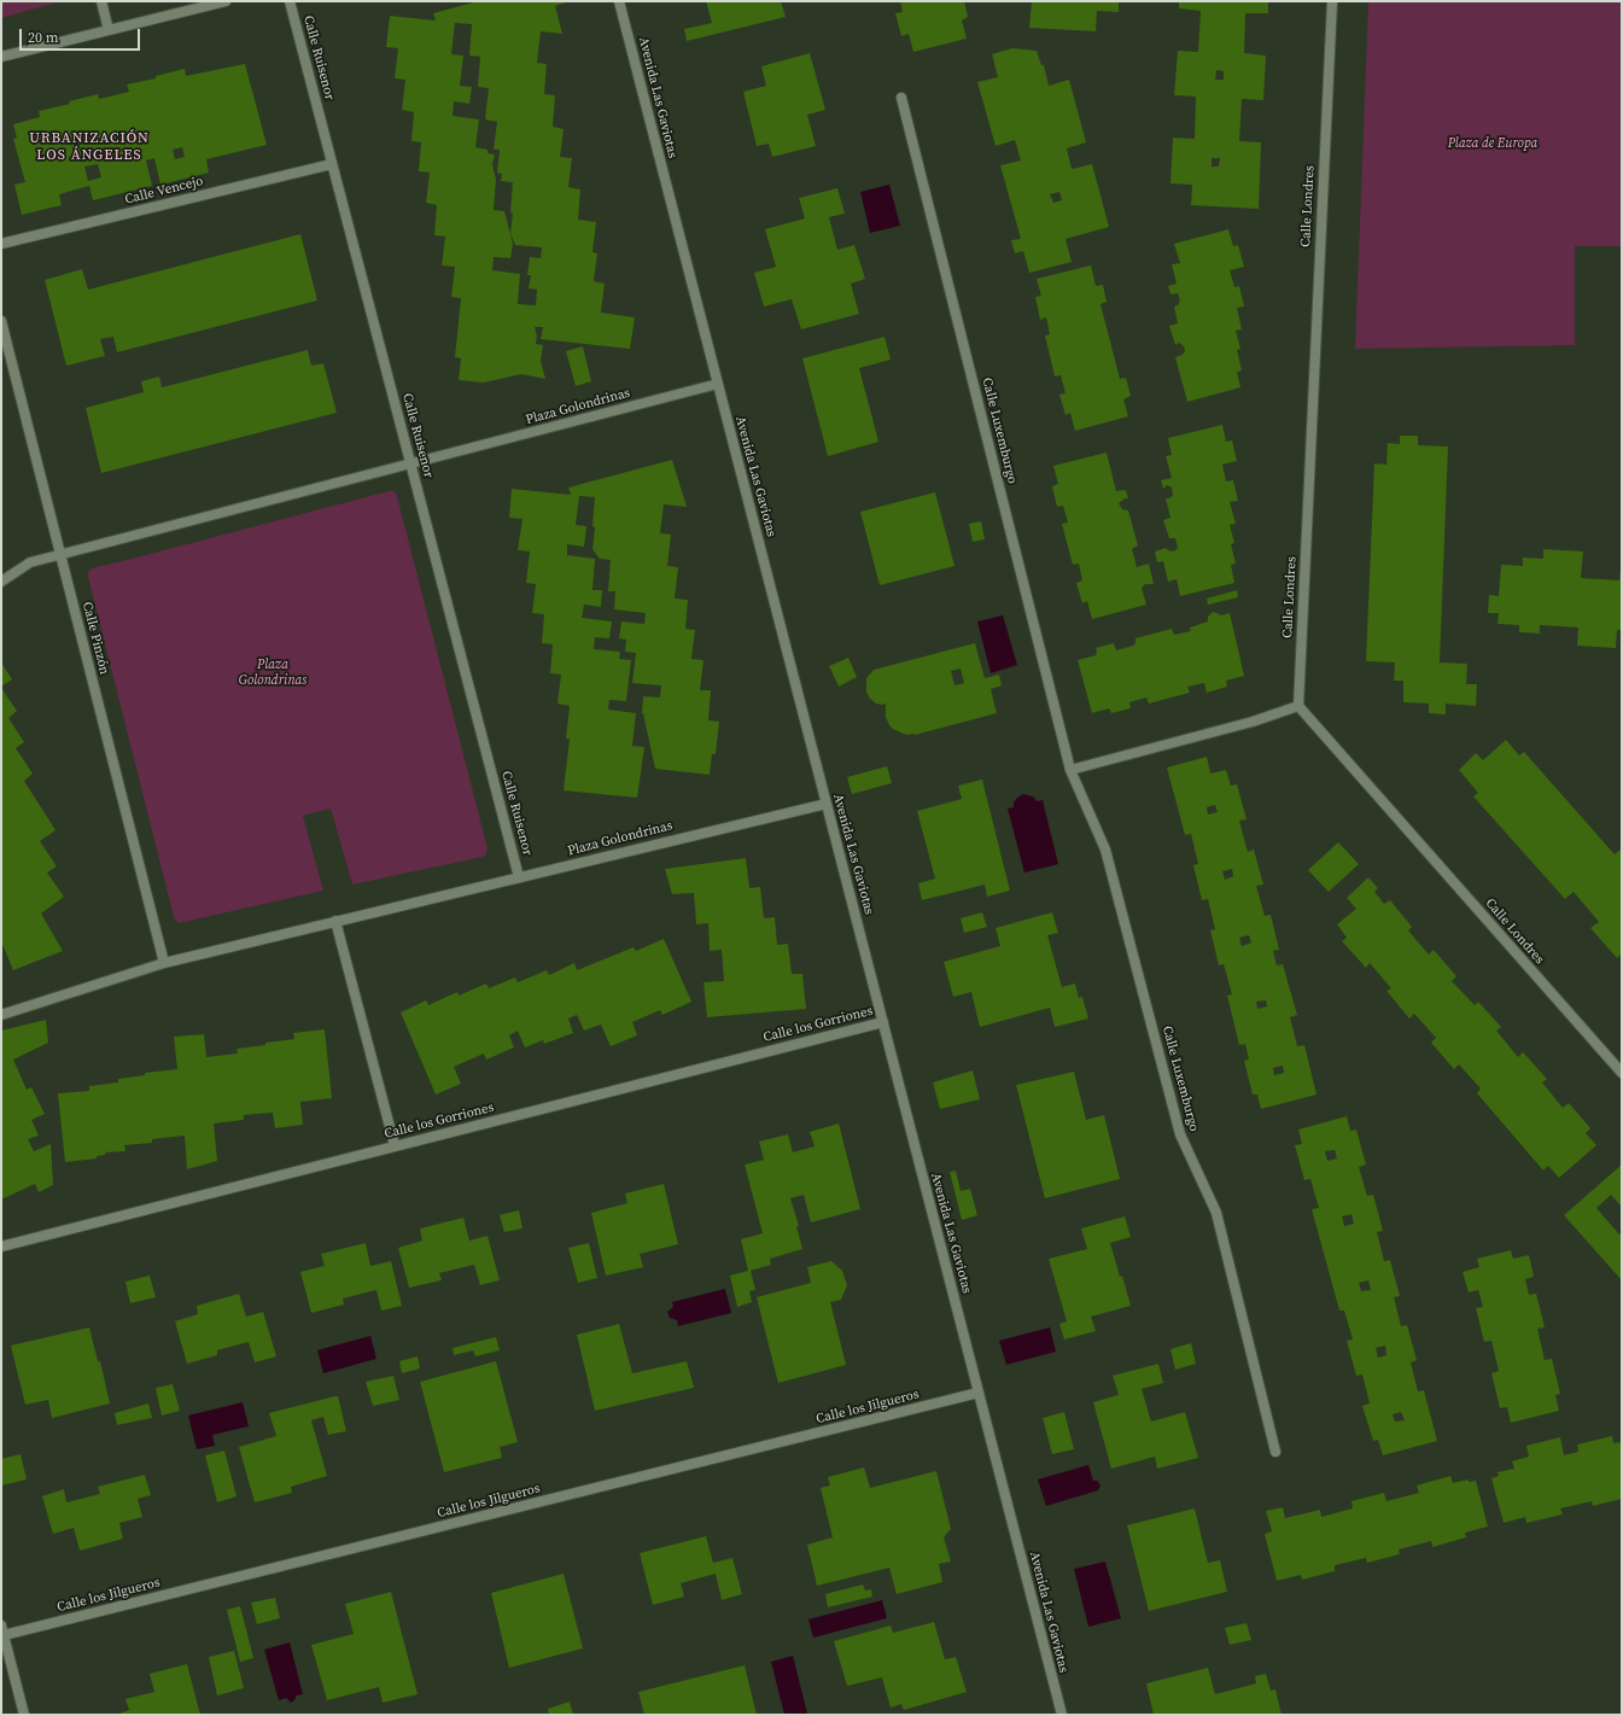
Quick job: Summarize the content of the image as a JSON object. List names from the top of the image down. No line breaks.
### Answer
{"streets":{"street":["Calle Ruisenor","Avenida Las Gaviotas","Calle Vencejo","Calle Londres","Plaza Golondrinas","Calle Luxemburgo","Calle Pinzón","Calle los Gorriones","Calle los Jilgueros"]},"crossings":[["Calle Ruisenor","Calle Vencejo"],["Calle Ruisenor","Plaza Golondrinas"],["Avenida Las Gaviotas","Plaza Golondrinas"],["Avenida Las Gaviotas","Calle los Gorriones"],["Avenida Las Gaviotas","Calle los Jilgueros"],["Plaza Golondrinas","Calle Pinzón"]],"districts":["URBANIZACIÓN LOS ÁNGELES"],"parks":["Plaza de Europa","Plaza Golondrinas"],"scale_bar":"20 m"}
